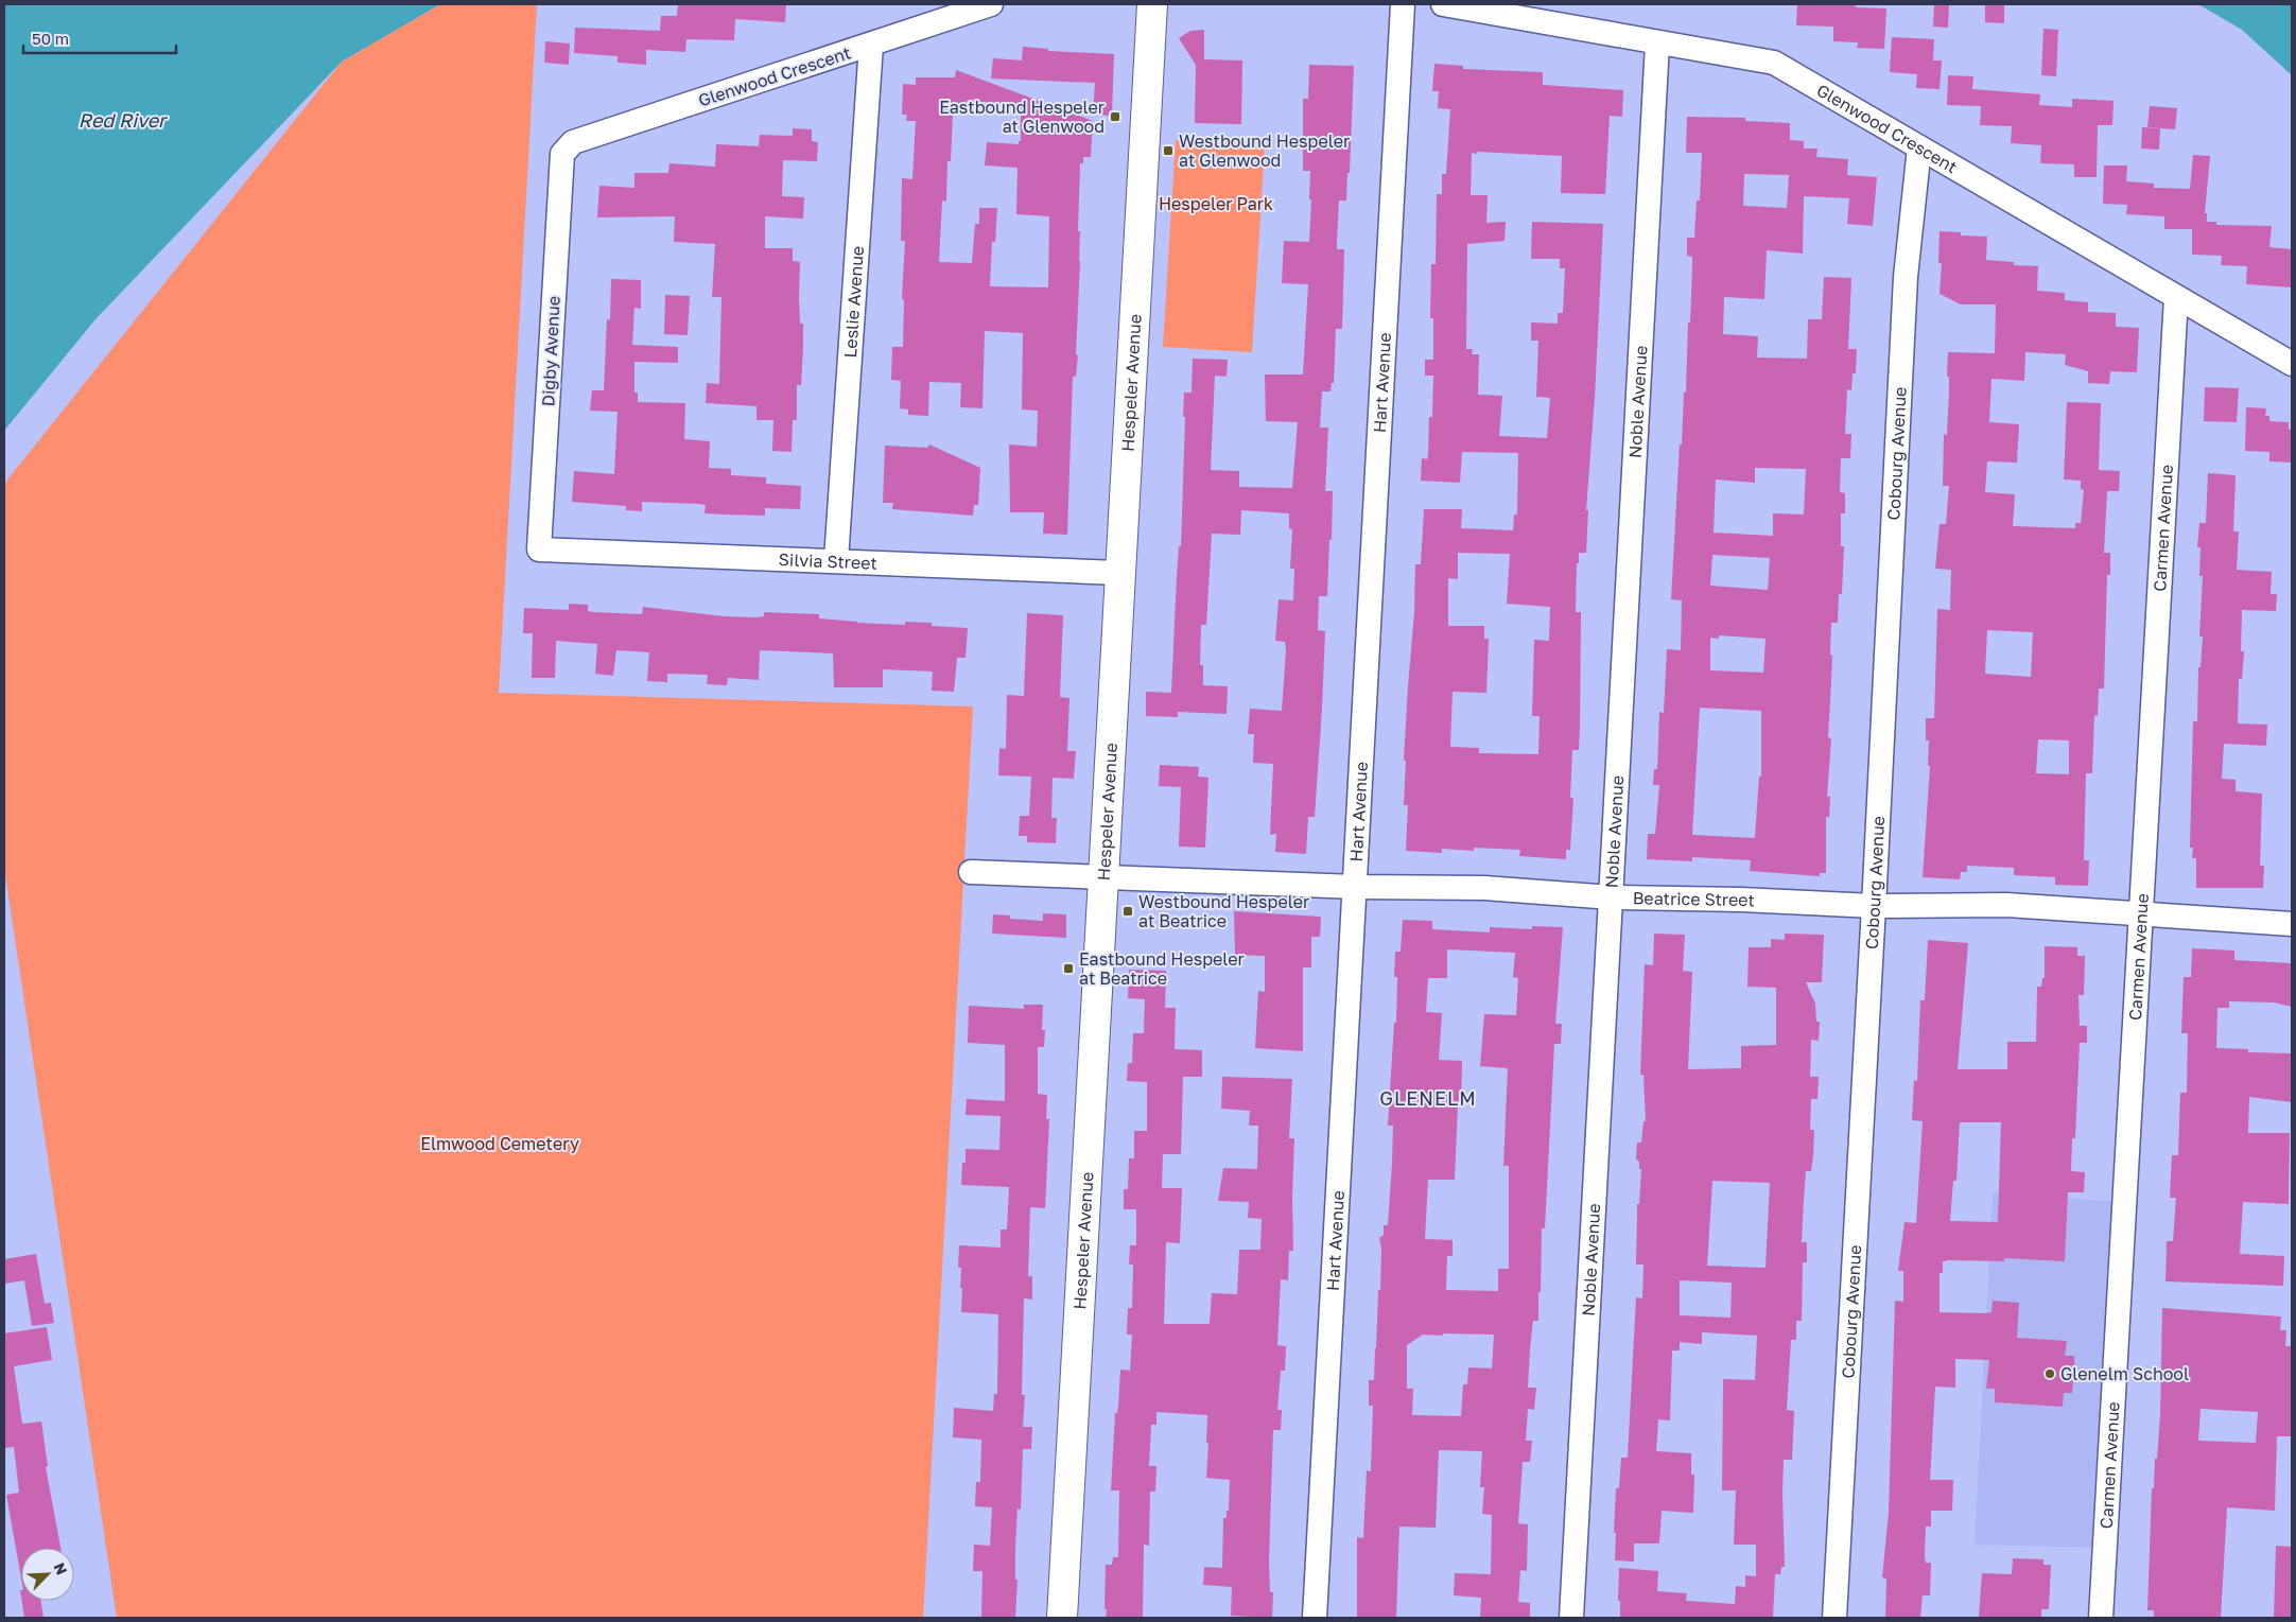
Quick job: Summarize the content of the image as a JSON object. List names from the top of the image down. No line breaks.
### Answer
{"streets":{"main road":["Hespeler Avenue"],"street":["Glenwood Crescent","Leslie Avenue","Digby Avenue","Hart Avenue","Noble Avenue","Cobourg Avenue","Carmen Avenue","Silvia Street","Beatrice Street"]},"crossings":[["Glenwood Crescent","Leslie Avenue"],["Glenwood Crescent","Digby Avenue"],["Glenwood Crescent","Noble Avenue"],["Glenwood Crescent","Cobourg Avenue"],["Glenwood Crescent","Carmen Avenue"],["Leslie Avenue","Silvia Street"],["Digby Avenue","Silvia Street"],["Hespeler Avenue","Silvia Street"],["Hespeler Avenue","Beatrice Street"],["Hart Avenue","Beatrice Street"],["Noble Avenue","Beatrice Street"],["Cobourg Avenue","Beatrice Street"],["Carmen Avenue","Beatrice Street"]],"districts":["GLENELM"],"water":["Red River"],"parks":["Hespeler Park","Elmwood Cemetery"],"places":{"transit":["Eastbound Hespeler at Glenwood","Westbound Hespeler at Glenwood","Westbound Hespeler at Beatrice","Eastbound Hespeler at Beatrice"],"other":["Glenelm School"]},"scale_bar":"50 m","north":"top right"}
